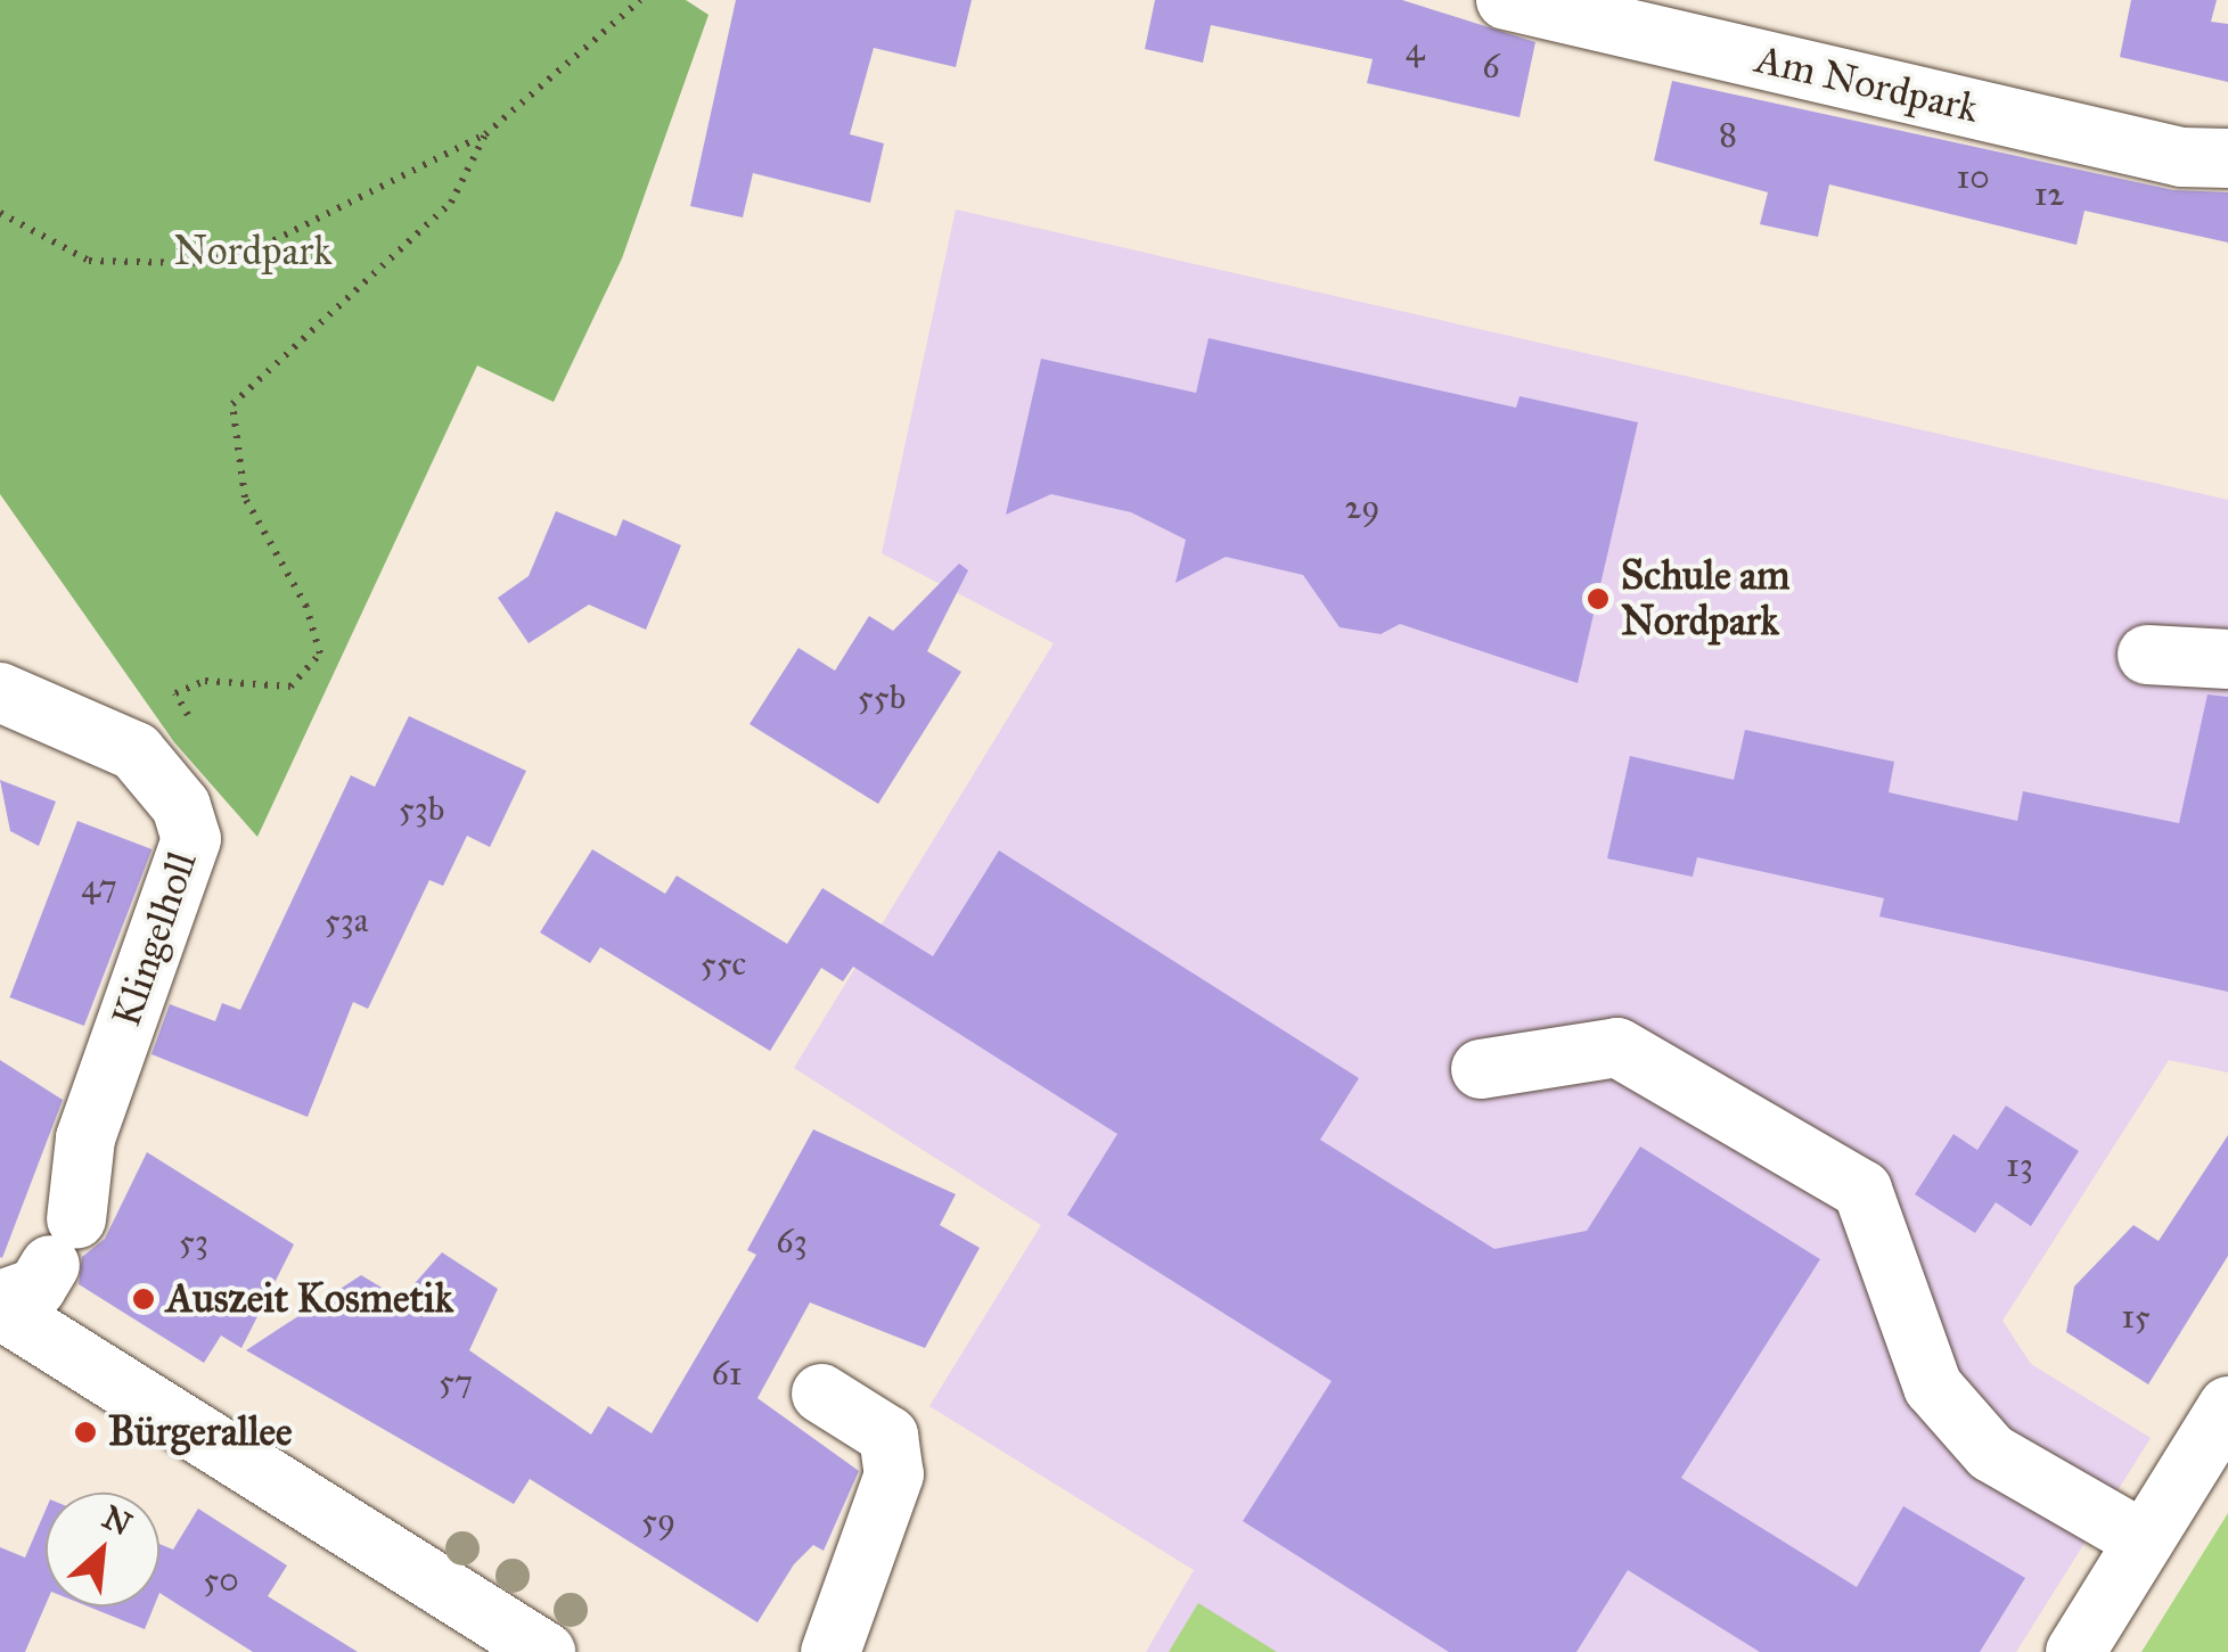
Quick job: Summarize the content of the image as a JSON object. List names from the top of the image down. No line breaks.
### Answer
{"streets":{"street":["Am Nordpark","Klingelholl"]},"parks":["Nordpark"],"places":["Schule am Nordpark","Auszeit Kosmetik","Bürgerallee"],"house_numbers":["4","6","8","10","12","29","55b","53b","47","53a","55c","13","53","63","15","61","57","59","50"],"north":"top right"}
